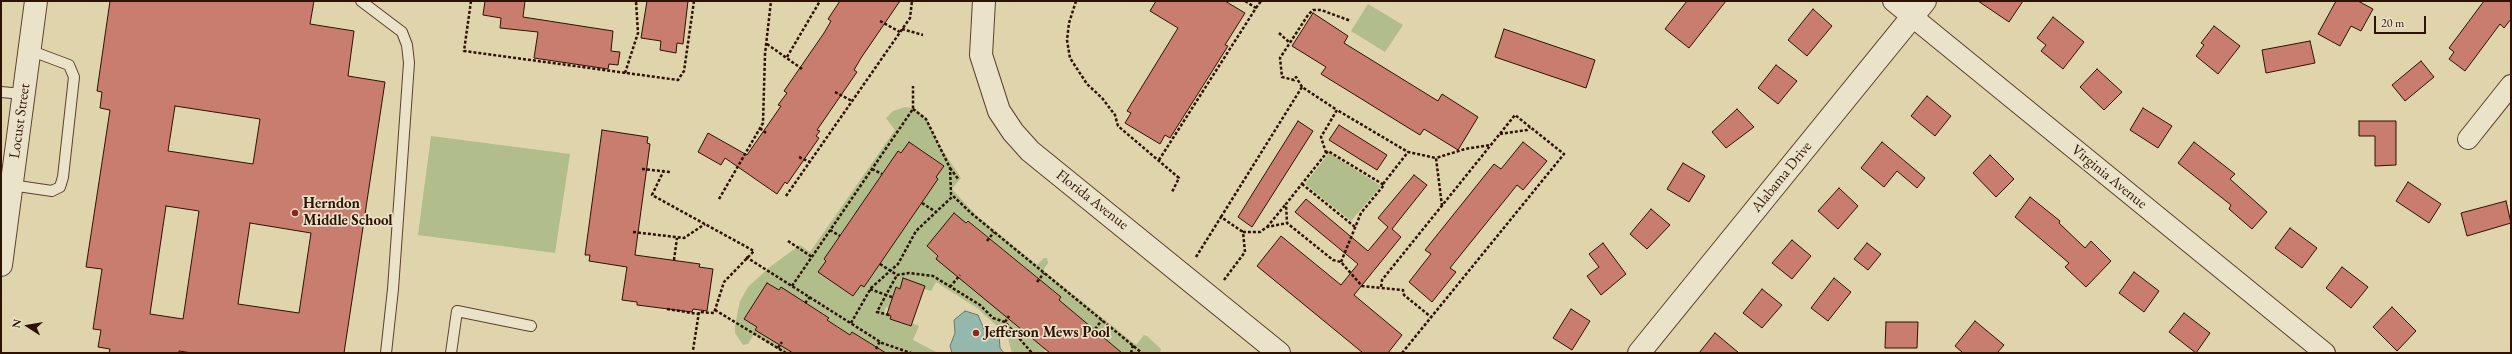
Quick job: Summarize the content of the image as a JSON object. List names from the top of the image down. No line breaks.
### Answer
{"streets":{"street":["Locust Street","Alabama Drive","Virginia Avenue","Florida Avenue"]},"crossings":[["Alabama Drive","Virginia Avenue"]],"places":["Herndon Middle School","Jefferson Mews Pool"],"scale_bar":"20 m","north":"left"}
